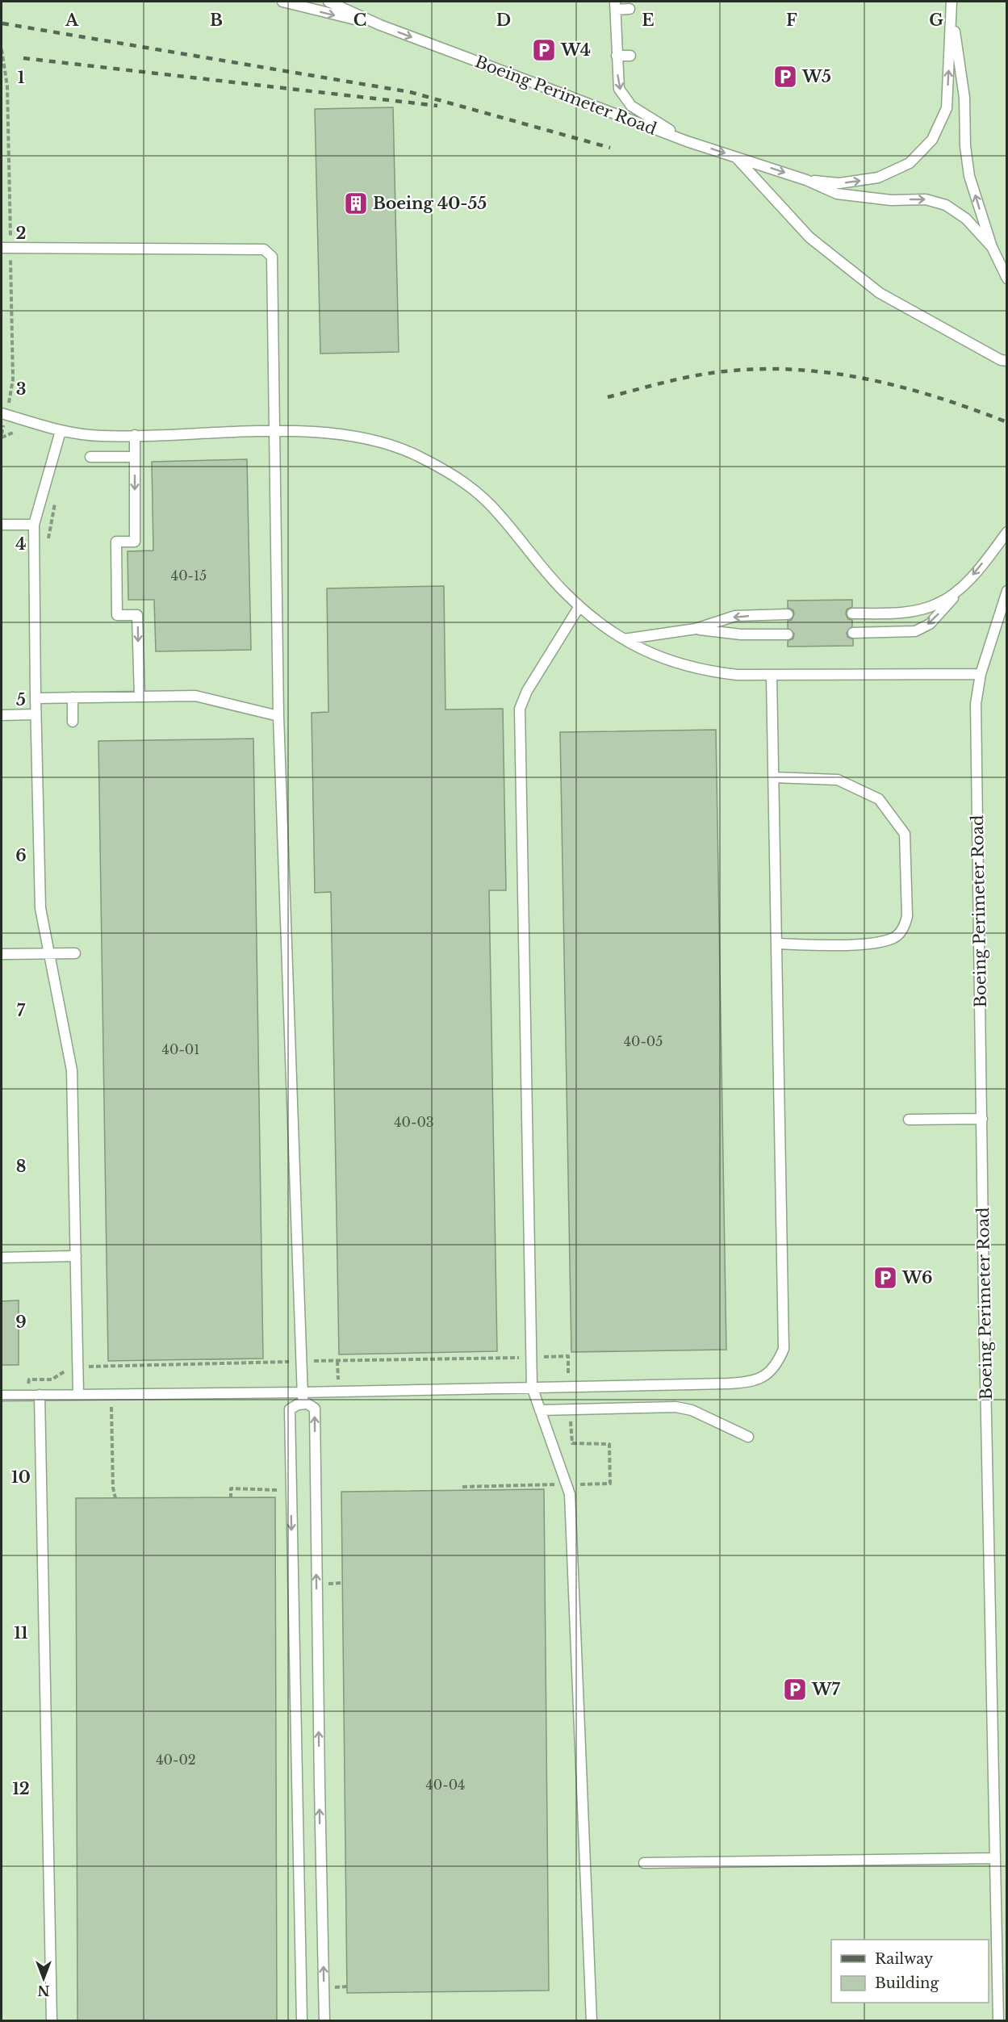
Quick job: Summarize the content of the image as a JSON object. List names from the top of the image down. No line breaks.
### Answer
{"streets":{"lane":["Boeing Perimeter Road"]},"places":{"parking":["W4","W5","W6","W7"],"building":["Boeing 40-55"]},"house_numbers":["40-15","40-05","40-01","40-03","40-02","40-04"],"legend":["Railway","Building"],"north":"bottom","grid":{"columns":["A","B","C","D","E","F","G"],"rows":["1","2","3","4","5","6","7","8","9","10","11","12"]}}
